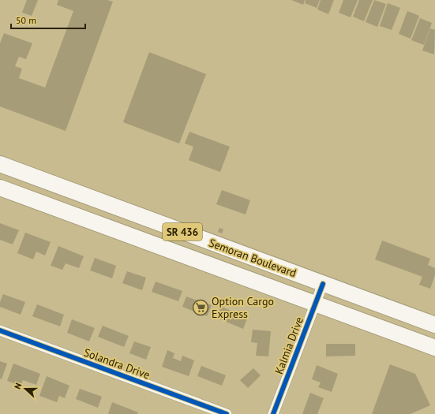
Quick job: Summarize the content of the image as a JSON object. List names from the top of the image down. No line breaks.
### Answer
{"streets":{"main road":["SR 436","Semoran Boulevard"],"street":["Kalmia Drive","Solandra Drive"]},"crossings":[["Semoran Boulevard","Kalmia Drive"]],"places":{"supermarket":["Option Cargo Express"]},"scale_bar":"50 m","north":"left"}
